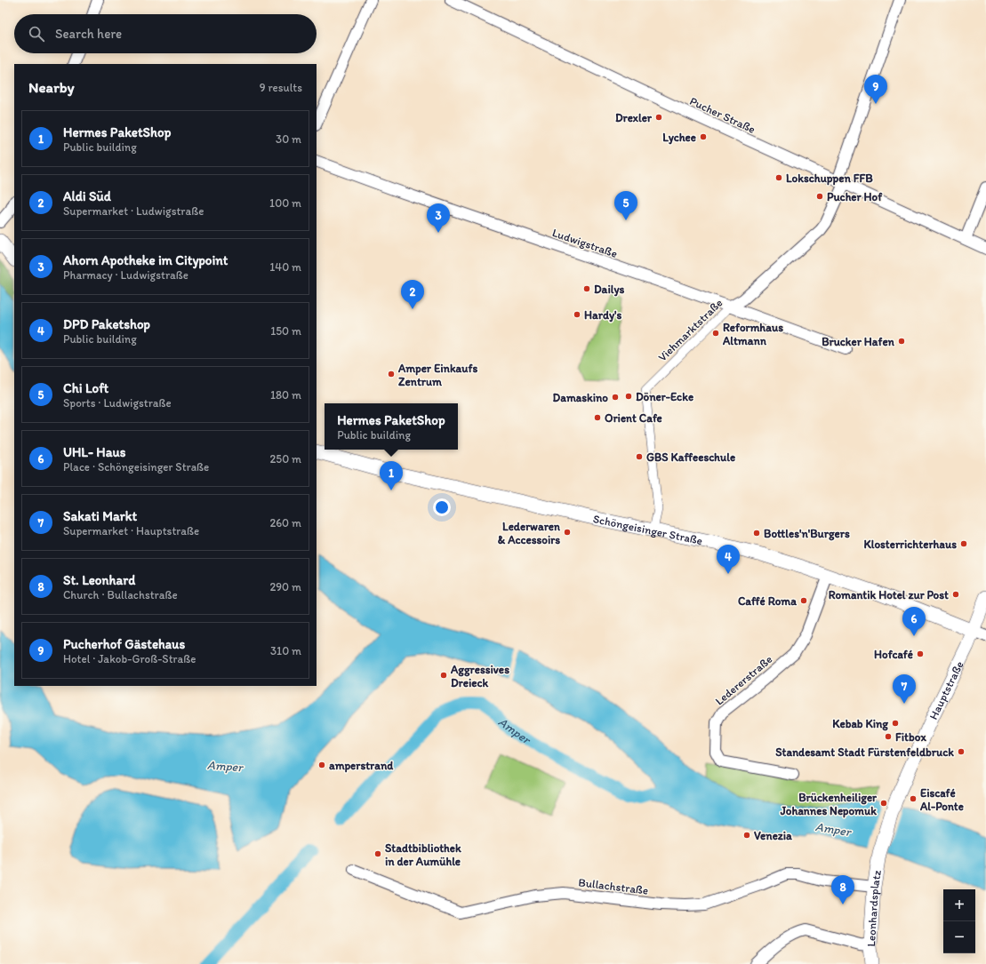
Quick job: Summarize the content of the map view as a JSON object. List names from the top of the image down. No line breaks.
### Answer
{"streets":{"street":["Pucher Straße","Ludwigstraße","Viehmarktstraße","Schöngeisinger Straße","Ledererstraße","Hauptstraße","Bullachstraße","Leonhardsplatz"]},"crossings":[["Pucher Straße","Viehmarktstraße"],["Ludwigstraße","Viehmarktstraße"],["Viehmarktstraße","Schöngeisinger Straße"],["Schöngeisinger Straße","Ledererstraße"],["Schöngeisinger Straße","Hauptstraße"],["Hauptstraße","Leonhardsplatz"],["Bullachstraße","Leonhardsplatz"]],"water":["Amper"],"places":["Drexler","Lychee","Lokschuppen FFB","Pucher Hof","Dailys","Hardy's","Reformhaus Altmann","Brucker Hafen","Amper Einkaufs Zentrum","Döner-Ecke","Damaskino","Orient Cafe","GBS Kaffeeschule","Lederwaren & Accessoirs","Bottles'n'Burgers","Klosterrichterhaus","Romantik Hotel zur Post","Caffé Roma","Hofcafé","Aggressives Dreieck","Kebab King","Fitbox","Standesamt Stadt Fürstenfeldbruck","amperstrand","Eiscafé Al-Ponte","Brückenheiliger Johannes Nepomuk","Venezia","Stadtbibliothek in der Aumühle"],"page":{"search":"Search here","heading":["Nearby","9 results"],"pins":["9","5","3","2","1","4","6","7","8"],"list":[{"mark":"1","name":"Hermes PaketShop","note":"Public building","value":"30 m"},{"mark":"2","name":"Aldi Süd","note":"Supermarket · Ludwigstraße","value":"100 m"},{"mark":"3","name":"Ahorn Apotheke im Citypoint","note":"Pharmacy · Ludwigstraße","value":"140 m"},{"mark":"4","name":"DPD Paketshop","note":"Public building","value":"150 m"},{"mark":"5","name":"Chi Loft","note":"Sports · Ludwigstraße","value":"180 m"},{"mark":"6","name":"UHL- Haus","note":"Place · Schöngeisinger Straße","value":"250 m"},{"mark":"7","name":"Sakati Markt","note":"Supermarket · Hauptstraße","value":"260 m"},{"mark":"8","name":"St. Leonhard","note":"Church · Bullachstraße","value":"290 m"},{"mark":"9","name":"Pucherhof Gästehaus","note":"Hotel · Jakob-Groß-Straße","value":"310 m"}],"popup":["Hermes PaketShop","Public building"],"map_buttons":["+","−"]}}
